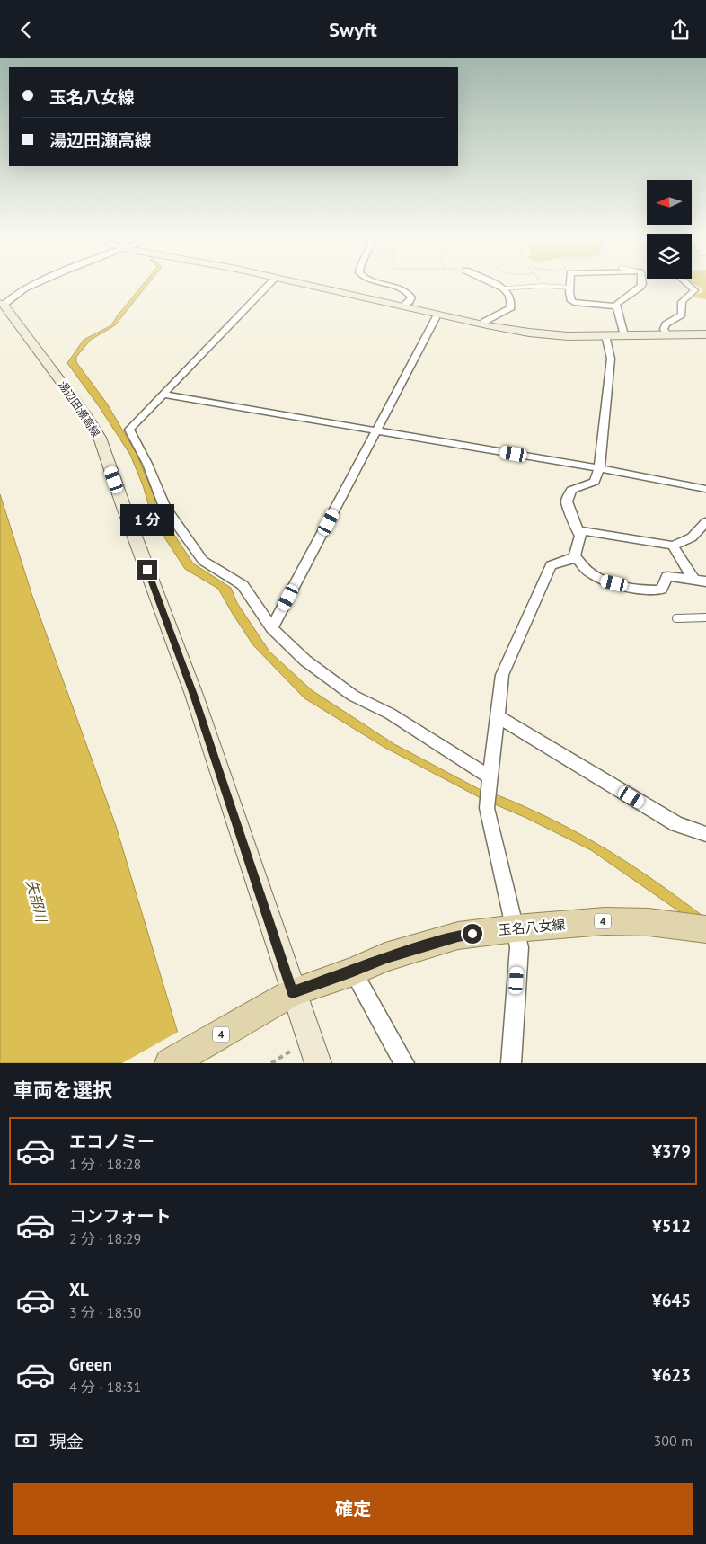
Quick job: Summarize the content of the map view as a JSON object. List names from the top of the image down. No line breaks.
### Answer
{"streets":{"main road":["湯辺田瀬高線","4","玉名八女線"]},"crossings":[["湯辺田瀬高線","玉名八女線"]],"water":["矢部川"],"north":"left","page":{"header":"Swyft","banner":["玉名八女線","湯辺田瀬高線"],"bubble":"1 分","heading":"車両を選択","list":[{"name":"エコノミー","note":"1 分 · 18:28","value":"¥379"},{"name":"コンフォート","note":"2 分 · 18:29","value":"¥512"},{"name":"XL","note":"3 分 · 18:30","value":"¥645"},{"name":"Green","note":"4 分 · 18:31","value":"¥623"}],"pay":["現金","300 m"],"buttons":"確定"}}
